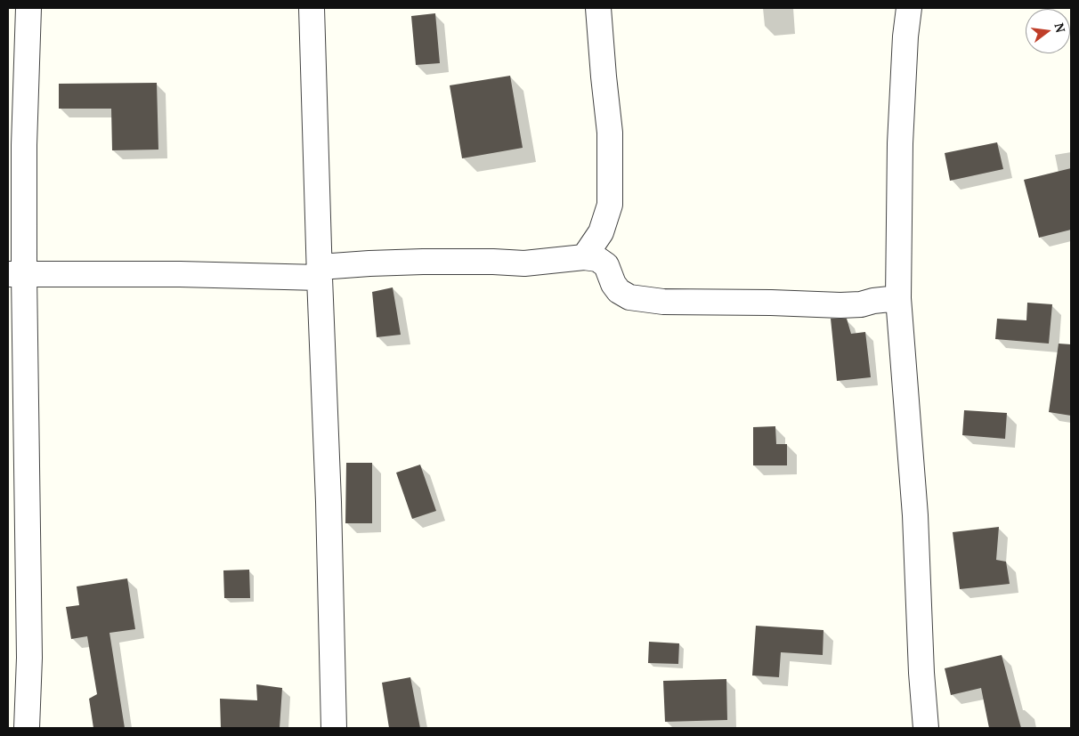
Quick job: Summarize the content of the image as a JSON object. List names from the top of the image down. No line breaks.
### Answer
{"north":"right"}
